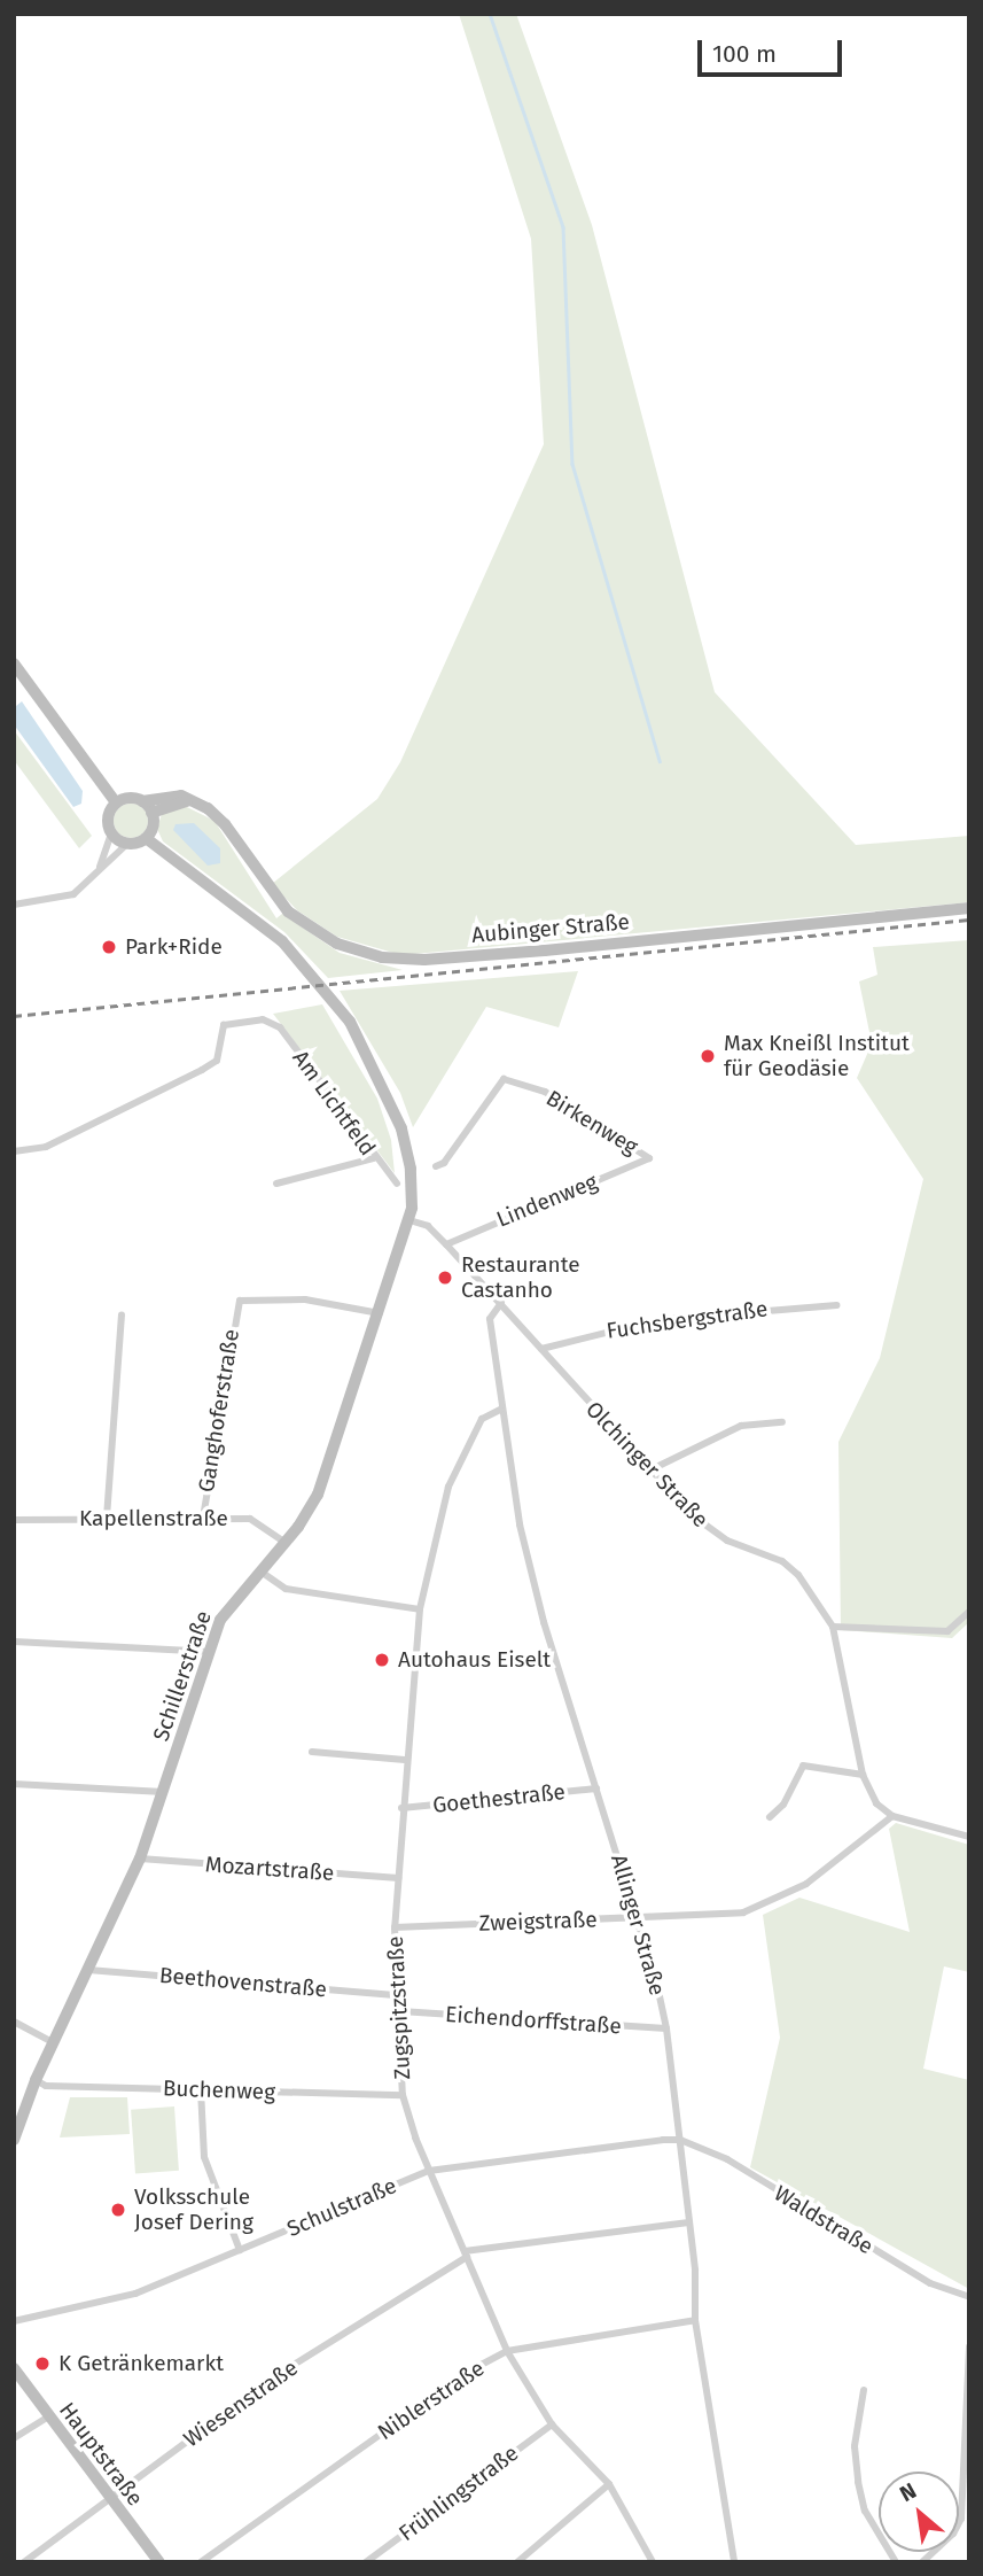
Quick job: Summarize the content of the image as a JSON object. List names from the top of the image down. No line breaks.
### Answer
{"streets":{"main road":["Aubinger Straße","Schillerstraße","Hauptstraße"],"street":["Am Lichtfeld","Birkenweg","Lindenweg","Fuchsbergstraße","Ganghoferstraße","Olchinger Straße","Kapellenstraße","Goethestraße","Mozartstraße","Zweigstraße","Allinger Straße","Beethovenstraße","Zugspitzstraße","Eichendorffstraße","Buchenweg","Schulstraße","Waldstraße","Niblerstraße","Wiesenstraße","Frühlingstraße"]},"crossings":[["Birkenweg","Lindenweg"],["Lindenweg","Olchinger Straße"],["Fuchsbergstraße","Olchinger Straße"],["Ganghoferstraße","Kapellenstraße"],["Ganghoferstraße","Schillerstraße"],["Olchinger Straße","Schillerstraße"],["Olchinger Straße","Zweigstraße"],["Olchinger Straße","Allinger Straße"],["Kapellenstraße","Schillerstraße"],["Schillerstraße","Mozartstraße"],["Schillerstraße","Beethovenstraße"],["Schillerstraße","Buchenweg"],["Goethestraße","Allinger Straße"],["Goethestraße","Zugspitzstraße"],["Mozartstraße","Zugspitzstraße"],["Zweigstraße","Allinger Straße"],["Zweigstraße","Zugspitzstraße"],["Allinger Straße","Zugspitzstraße"],["Allinger Straße","Eichendorffstraße"],["Allinger Straße","Schulstraße"],["Allinger Straße","Waldstraße"],["Allinger Straße","Niblerstraße"],["Allinger Straße","Wiesenstraße"],["Beethovenstraße","Zugspitzstraße"],["Zugspitzstraße","Eichendorffstraße"],["Zugspitzstraße","Buchenweg"],["Zugspitzstraße","Schulstraße"],["Zugspitzstraße","Niblerstraße"],["Zugspitzstraße","Wiesenstraße"],["Zugspitzstraße","Frühlingstraße"],["Schulstraße","Waldstraße"],["Wiesenstraße","Hauptstraße"]],"places":["Park+Ride","Max Kneißl Institut für Geodäsie","Restaurante Castanho","Autohaus Eiselt","Volksschule Josef Dering","K Getränkemarkt"],"scale_bar":"100 m","north":"top left"}
